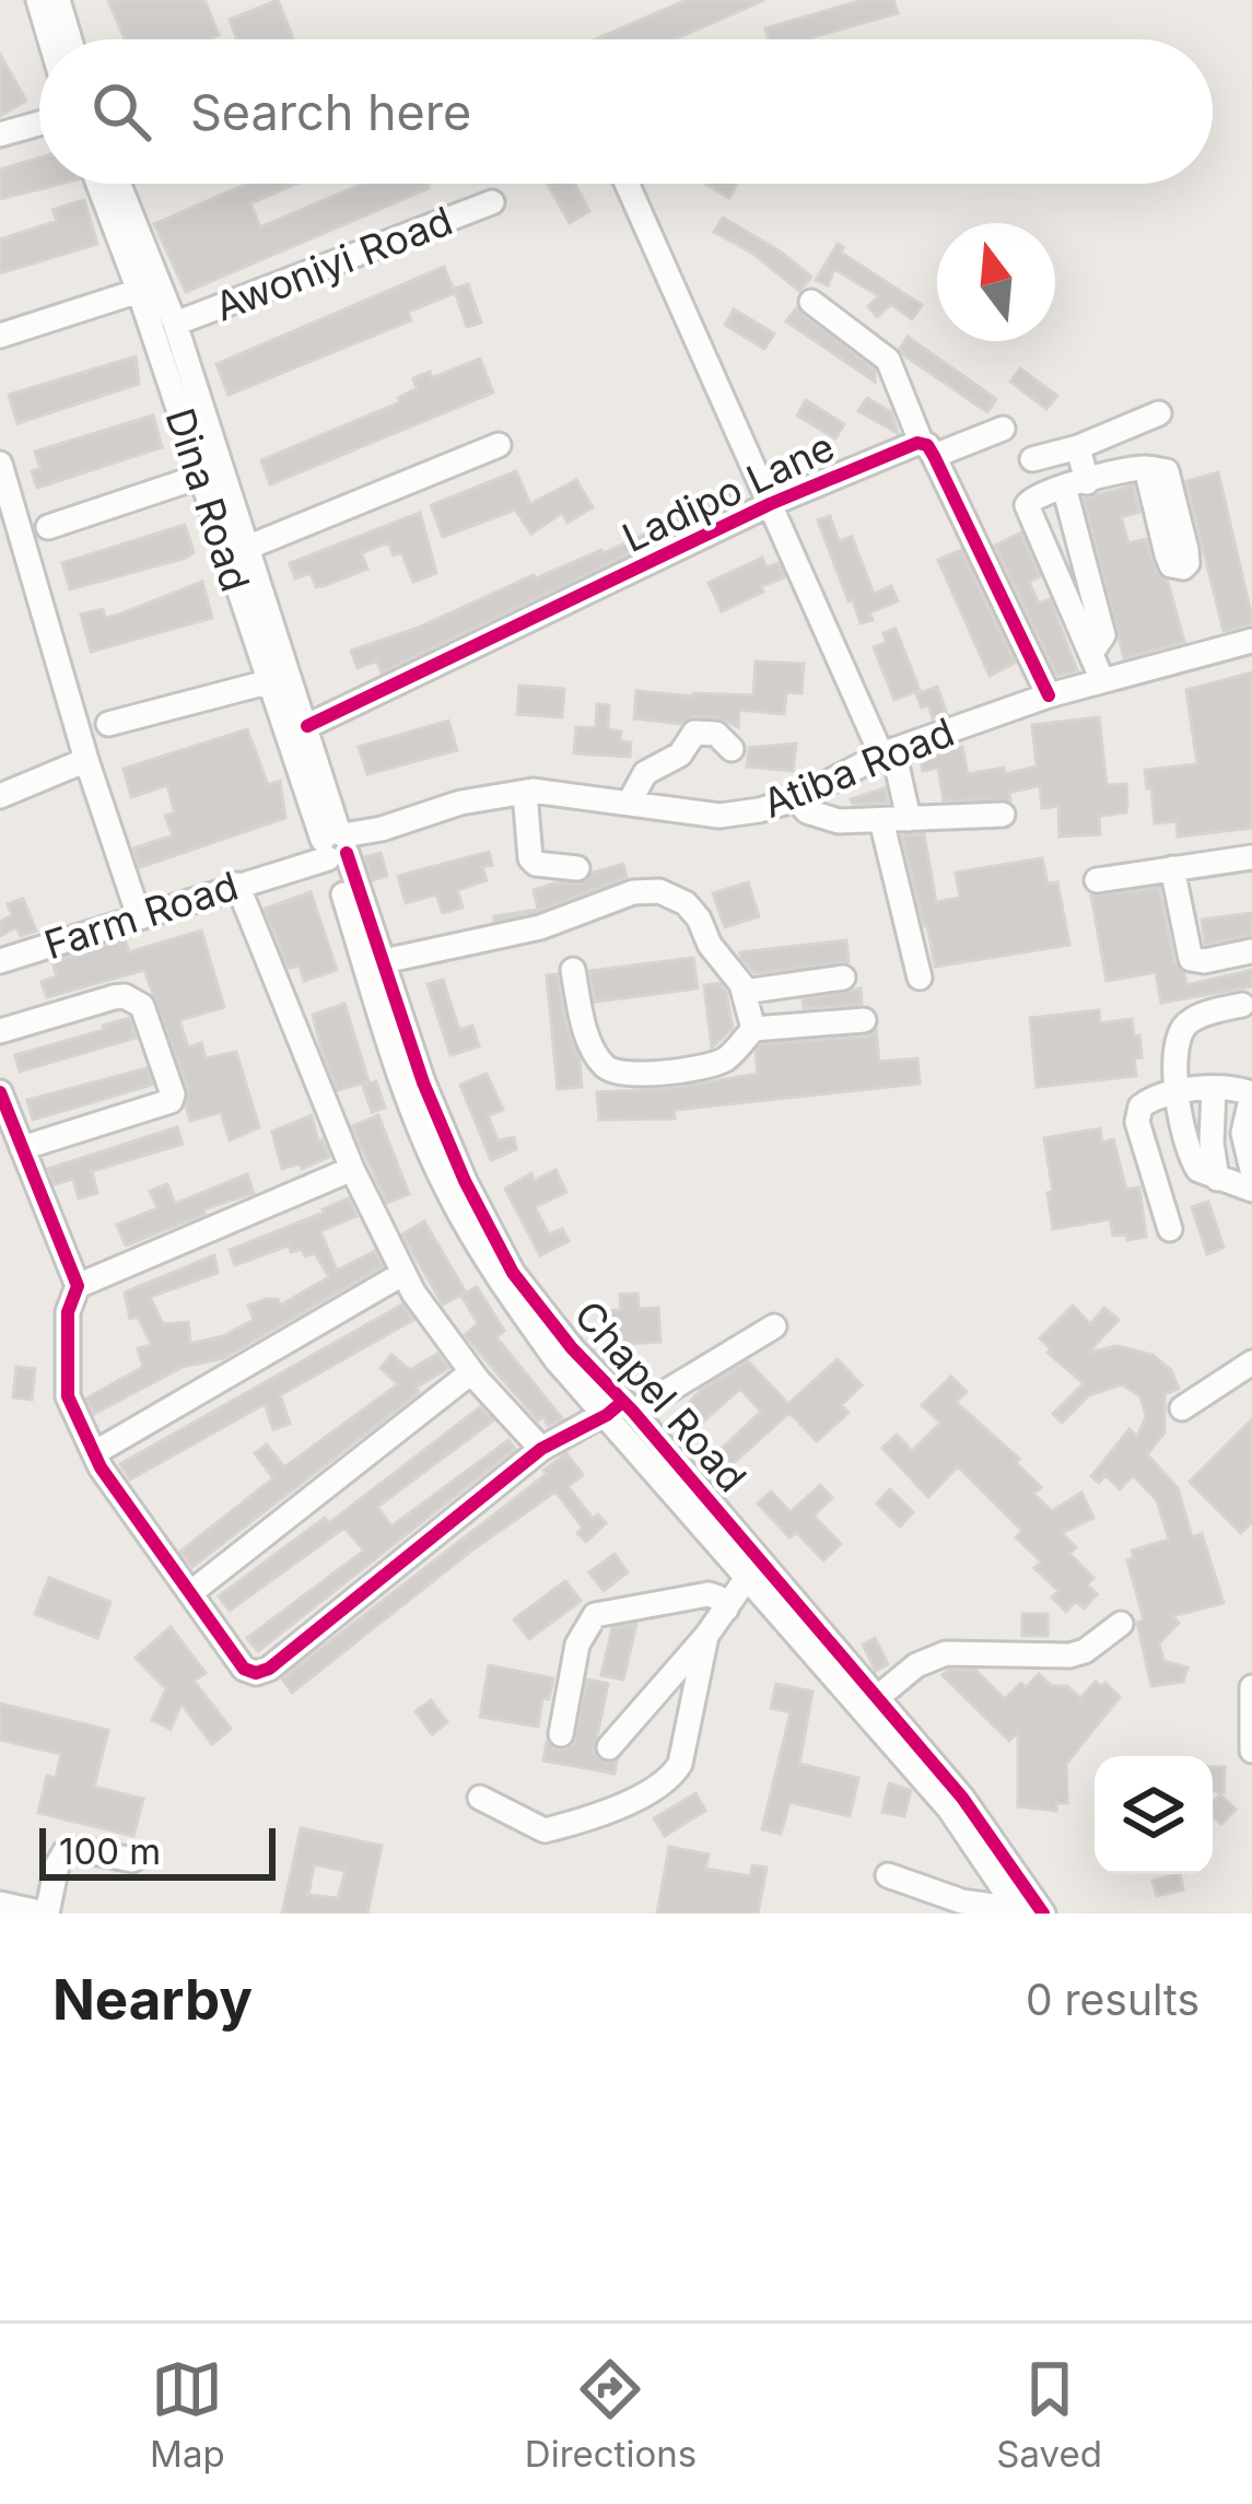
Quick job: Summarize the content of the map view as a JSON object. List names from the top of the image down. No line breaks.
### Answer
{"streets":{"street":["Awoniyi Road","Ladipo Lane","Dina Road","Atiba Road","Farm Road","Chapel Road"]},"crossings":[["Awoniyi Road","Dina Road"],["Ladipo Lane","Dina Road"],["Dina Road","Atiba Road"],["Dina Road","Farm Road"],["Dina Road","Chapel Road"],["Atiba Road","Farm Road"],["Atiba Road","Chapel Road"],["Farm Road","Chapel Road"]],"scale_bar":"100 m","north":"top","page":{"search":"Search here","scale":"100 m","heading":["Nearby","0 results"],"nav":["Map","Directions","Saved"]}}
